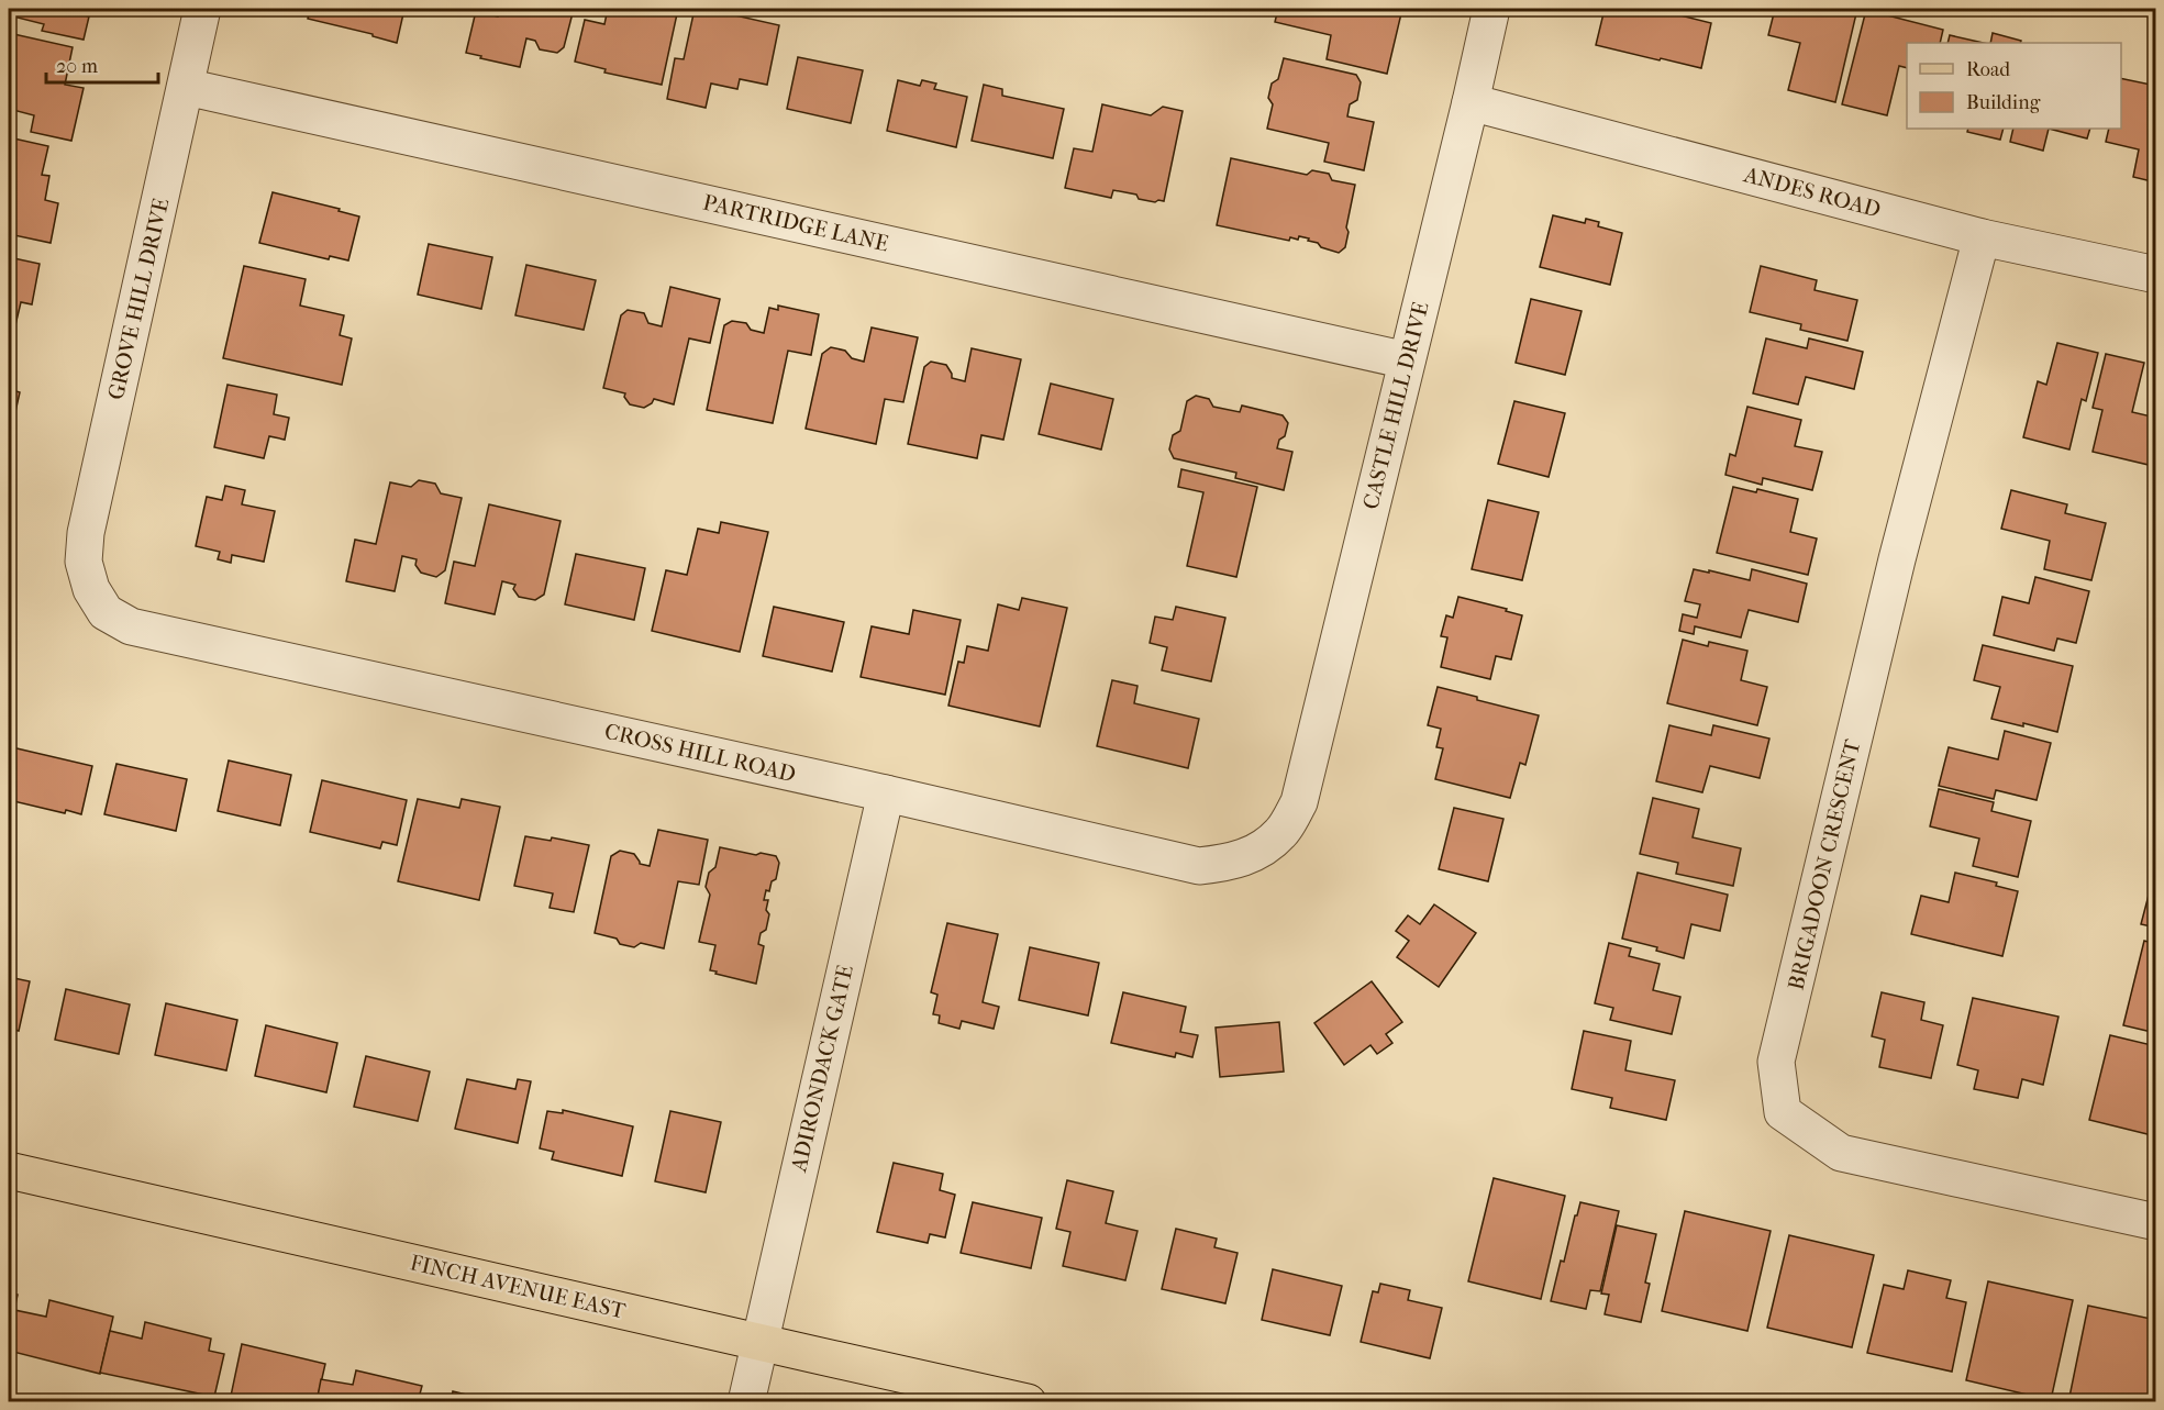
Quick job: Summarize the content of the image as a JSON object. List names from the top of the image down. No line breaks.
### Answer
{"streets":{"main road":["FINCH AVENUE EAST"],"street":["ANDES ROAD","PARTRIDGE LANE","GROVE HILL DRIVE","CASTLE HILL DRIVE","CROSS HILL ROAD","BRIGADOON CRESCENT","ADIRONDACK GATE"]},"crossings":[["ANDES ROAD","CASTLE HILL DRIVE"],["ANDES ROAD","BRIGADOON CRESCENT"],["PARTRIDGE LANE","GROVE HILL DRIVE"],["PARTRIDGE LANE","CASTLE HILL DRIVE"],["GROVE HILL DRIVE","CROSS HILL ROAD"],["CASTLE HILL DRIVE","CROSS HILL ROAD"],["CROSS HILL ROAD","ADIRONDACK GATE"],["ADIRONDACK GATE","FINCH AVENUE EAST"]],"legend":["Road","Building"],"scale_bar":"20 m"}
